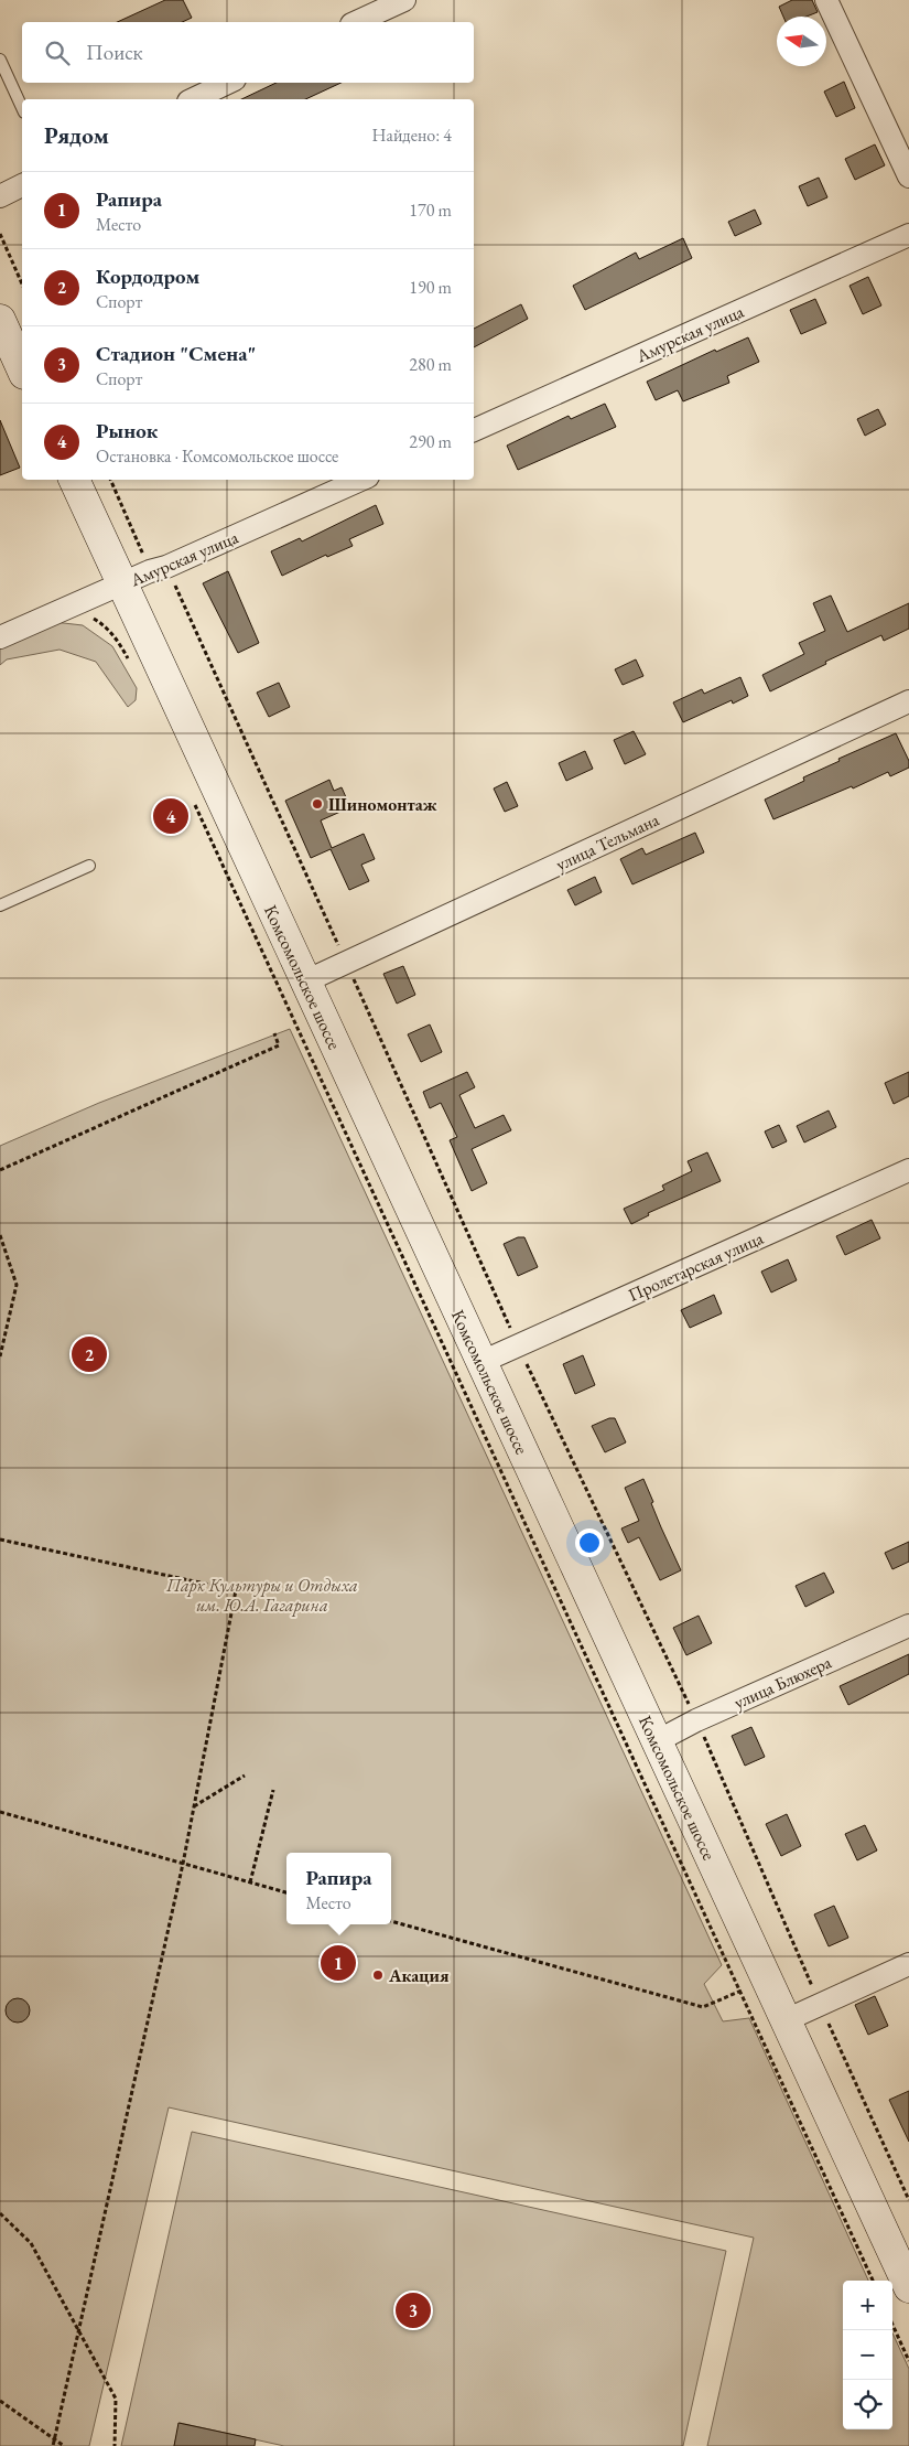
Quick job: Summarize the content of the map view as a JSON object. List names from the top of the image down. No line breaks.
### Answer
{"streets":{"main road":["Комсомольское шоссе"],"street":["Амурская улица","улица Тельмана","Пролетарская улица","улица Блюхера"]},"crossings":[["Амурская улица","Комсомольское шоссе"],["улица Тельмана","Комсомольское шоссе"],["Комсомольское шоссе","Пролетарская улица"],["Комсомольское шоссе","улица Блюхера"]],"parks":["Парк Культуры и Отдыха им. Ю.А. Гагарина"],"places":["Шиномонтаж","Акация"],"north":"left","page":{"search":"Поиск","heading":["Рядом","Найдено: 4"],"list":[{"mark":"1","name":"Рапира","note":"Место","value":"170 m"},{"mark":"2","name":"Кордодром","note":"Спорт","value":"190 m"},{"mark":"3","name":"Стадион \"Смена\"","note":"Спорт","value":"280 m"},{"mark":"4","name":"Рынок","note":"Остановка · Комсомольское шоссе","value":"290 m"}],"pins":["4","2","1","3"],"popup":["Рапира","Место"],"map_buttons":["+","−"]}}
